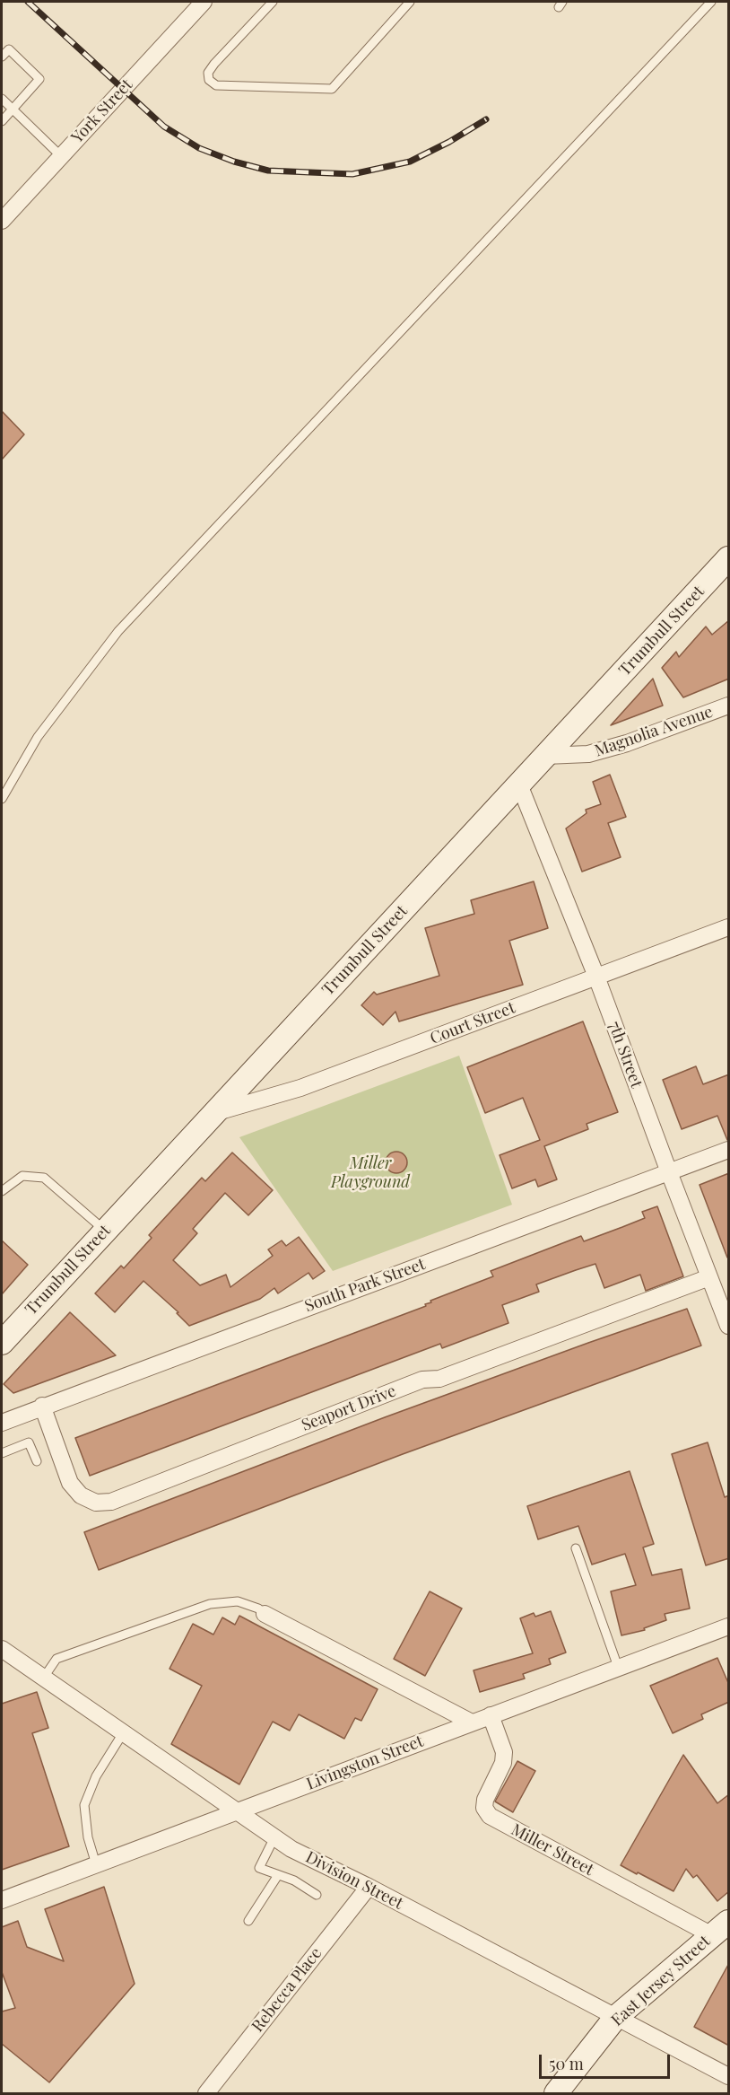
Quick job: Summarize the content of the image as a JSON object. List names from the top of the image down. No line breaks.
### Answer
{"streets":{"street":["York Street","Trumbull Street","Magnolia Avenue","Court Street","7th Street","South Park Street","Seaport Drive","Livingston Street","Miller Street","Division Street","East Jersey Street","Rebecca Place"]},"crossings":[["Trumbull Street","Magnolia Avenue"],["Trumbull Street","Court Street"],["Trumbull Street","7th Street"],["Court Street","7th Street"],["7th Street","South Park Street"],["7th Street","Seaport Drive"],["South Park Street","Seaport Drive"],["Livingston Street","Miller Street"],["Livingston Street","Division Street"],["Miller Street","East Jersey Street"],["Division Street","East Jersey Street"],["Division Street","Rebecca Place"]],"parks":["Miller Playground"],"scale_bar":"50 m"}
